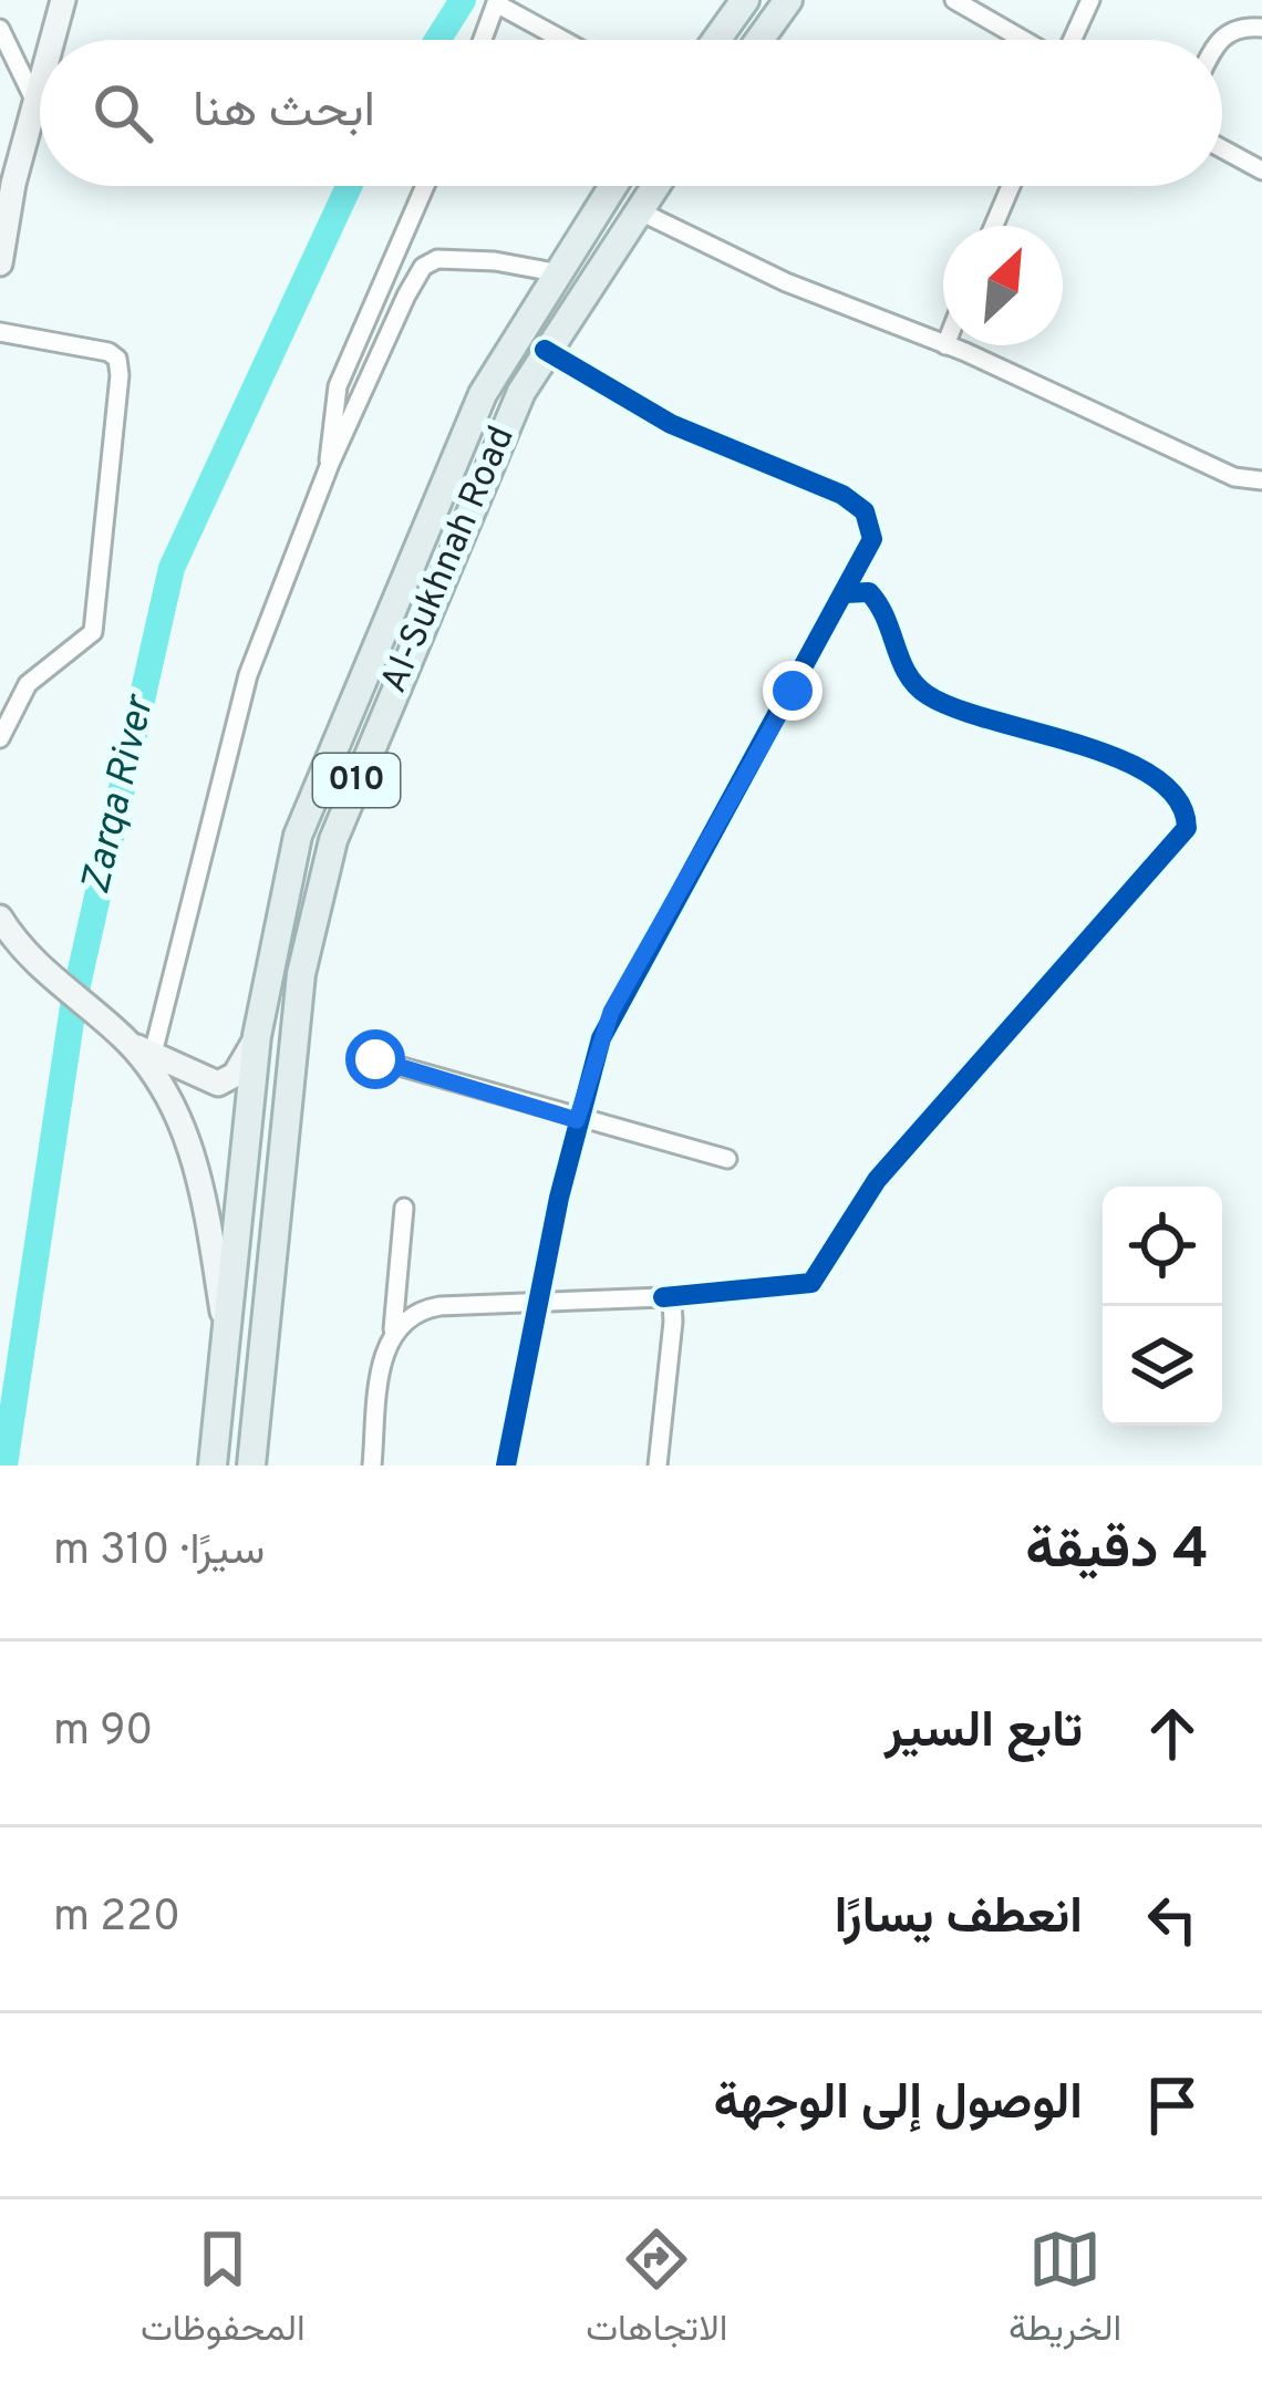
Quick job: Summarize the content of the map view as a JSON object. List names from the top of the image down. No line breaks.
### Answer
{"streets":{"main road":["Al-Sukhnah Road","010"]},"water":["Zarqa River"],"north":"top right","page":{"search":"ابحث هنا","heading":["4 دقيقة","سيرًا · 310 m"],"list":[["تابع السير","90 m"],["انعطف يسارًا","220 m"],"الوصول إلى الوجهة"],"nav":["الخريطة","الاتجاهات","المحفوظات"]}}
